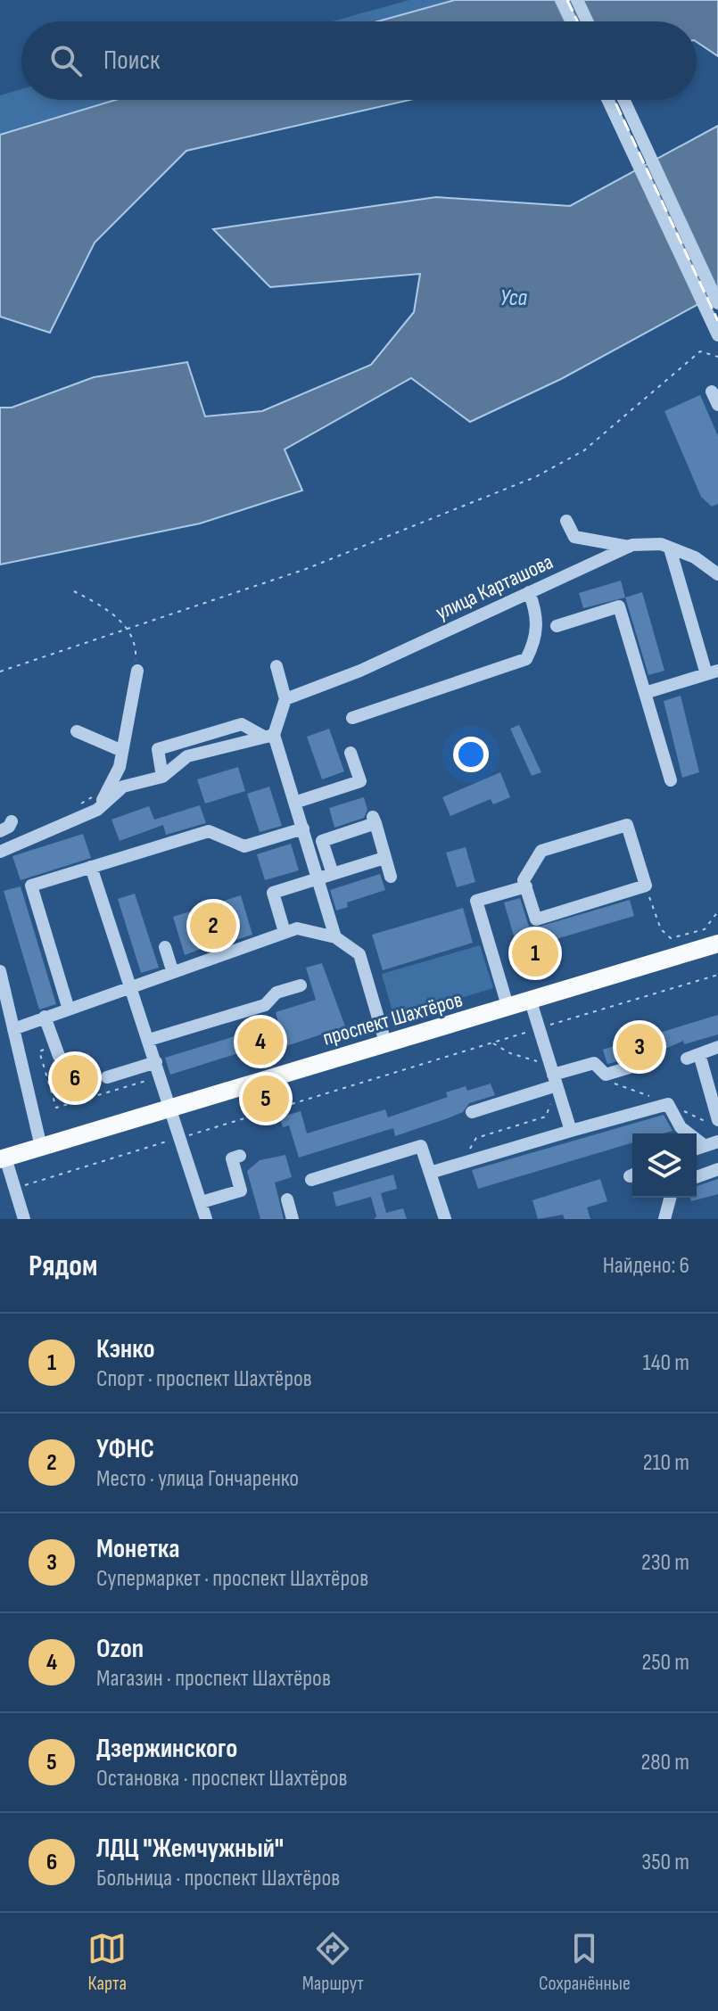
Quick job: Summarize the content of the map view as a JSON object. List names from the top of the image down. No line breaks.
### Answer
{"streets":{"main road":["проспект Шахтёров"],"street":["улица Карташова"]},"water":["Уса"],"page":{"search":"Поиск","pins":["2","1","4","3","6","5"],"heading":["Рядом","Найдено: 6"],"list":[{"mark":"1","name":"Кэнко","note":"Спорт · проспект Шахтёров","value":"140 m"},{"mark":"2","name":"УФНС","note":"Место · улица Гончаренко","value":"210 m"},{"mark":"3","name":"Монетка","note":"Супермаркет · проспект Шахтёров","value":"230 m"},{"mark":"4","name":"Ozon","note":"Магазин · проспект Шахтёров","value":"250 m"},{"mark":"5","name":"Дзержинского","note":"Остановка · проспект Шахтёров","value":"280 m"},{"mark":"6","name":"ЛДЦ \"Жемчужный\"","note":"Больница · проспект Шахтёров","value":"350 m"}],"nav":["Карта","Маршрут","Сохранённые"]}}
